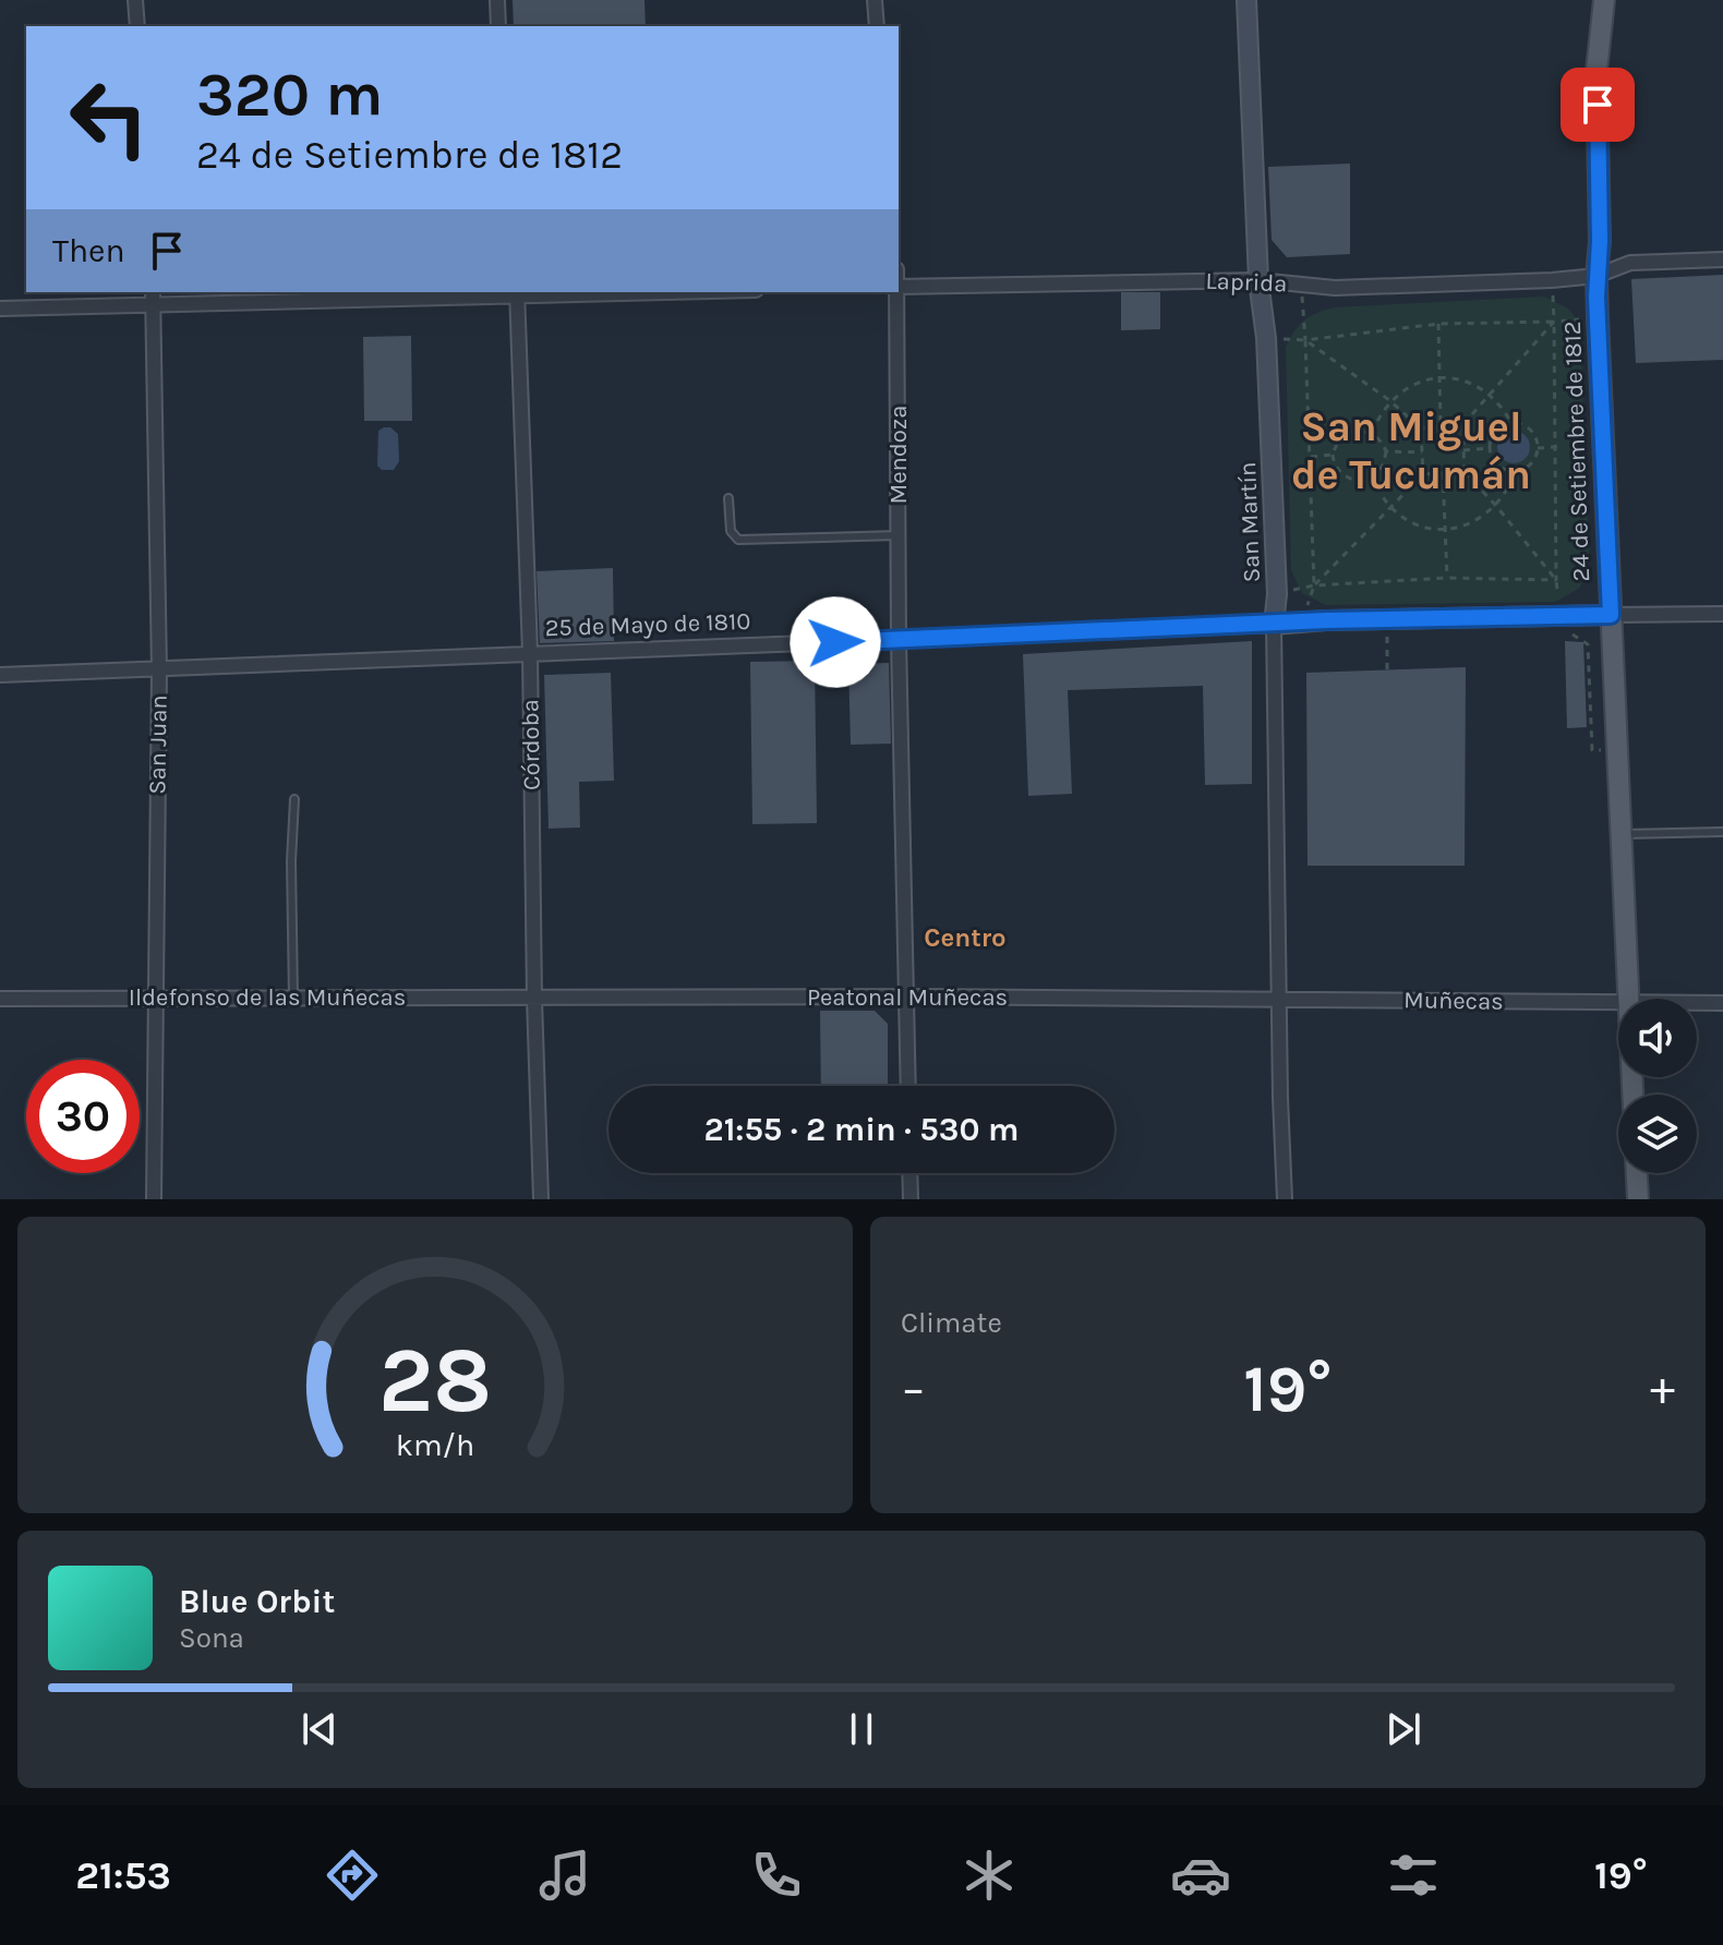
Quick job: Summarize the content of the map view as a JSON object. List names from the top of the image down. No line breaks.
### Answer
{"streets":{"main road":["24 de Setiembre de 1812","San Martín","25 de Mayo de 1810"],"street":["Laprida","Mendoza","San Juan","Córdoba","Ildefonso de las Muñecas","Peatonal Muñecas","Muñecas"]},"crossings":[["Laprida","24 de Setiembre de 1812"],["Laprida","San Martín"],["24 de Setiembre de 1812","25 de Mayo de 1810"],["Mendoza","25 de Mayo de 1810"],["Mendoza","Peatonal Muñecas"],["San Martín","25 de Mayo de 1810"],["San Martín","Peatonal Muñecas"],["San Martín","Muñecas"],["25 de Mayo de 1810","San Juan"],["25 de Mayo de 1810","Córdoba"],["San Juan","Ildefonso de las Muñecas"],["Córdoba","Ildefonso de las Muñecas"],["Córdoba","Peatonal Muñecas"],["Ildefonso de las Muñecas","Peatonal Muñecas"],["Peatonal Muñecas","Muñecas"]],"districts":["San Miguel de Tucumán","Centro"],"page":{"turn":["320 m","24 de Setiembre de 1812"],"then":"Then","limit":"30","trip":"21:55 · 2 min · 530 m","tile":"Climate","heat":["−","19°","+"],"song":["Blue Orbit","Sona"],"tabs":["21:53","19°"],"gauge":["28","km/h"]}}
